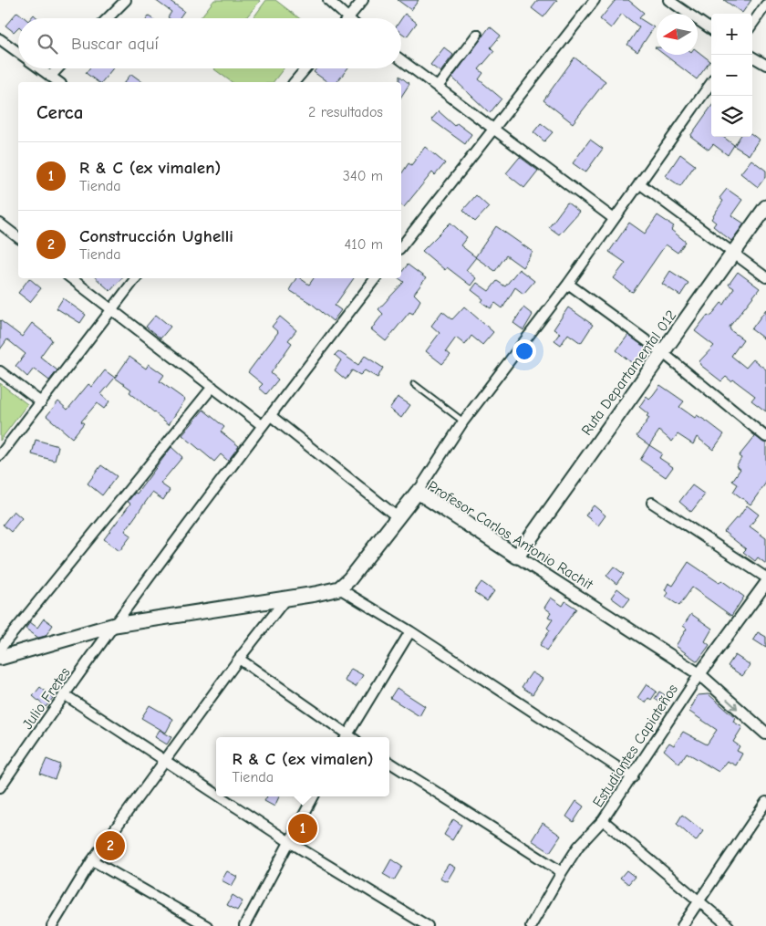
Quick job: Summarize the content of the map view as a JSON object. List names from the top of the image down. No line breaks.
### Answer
{"streets":{"main road":["Ruta Departamental 012","Profesor Carlos Antonio Rachit"],"street":["Julio Fretes","Estudiantes Capiateños"]},"crossings":[["Ruta Departamental 012","Profesor Carlos Antonio Rachit"],["Profesor Carlos Antonio Rachit","Estudiantes Capiateños"]],"north":"left","page":{"map_buttons":["+","−"],"search":"Buscar aquí","heading":["Cerca","2 resultados"],"list":[{"mark":"1","name":"R & C (ex vimalen)","note":"Tienda","value":"340 m"},{"mark":"2","name":"Construcción Ughelli","note":"Tienda","value":"410 m"}],"popup":["R & C (ex vimalen)","Tienda"],"pins":["1","2"]}}
